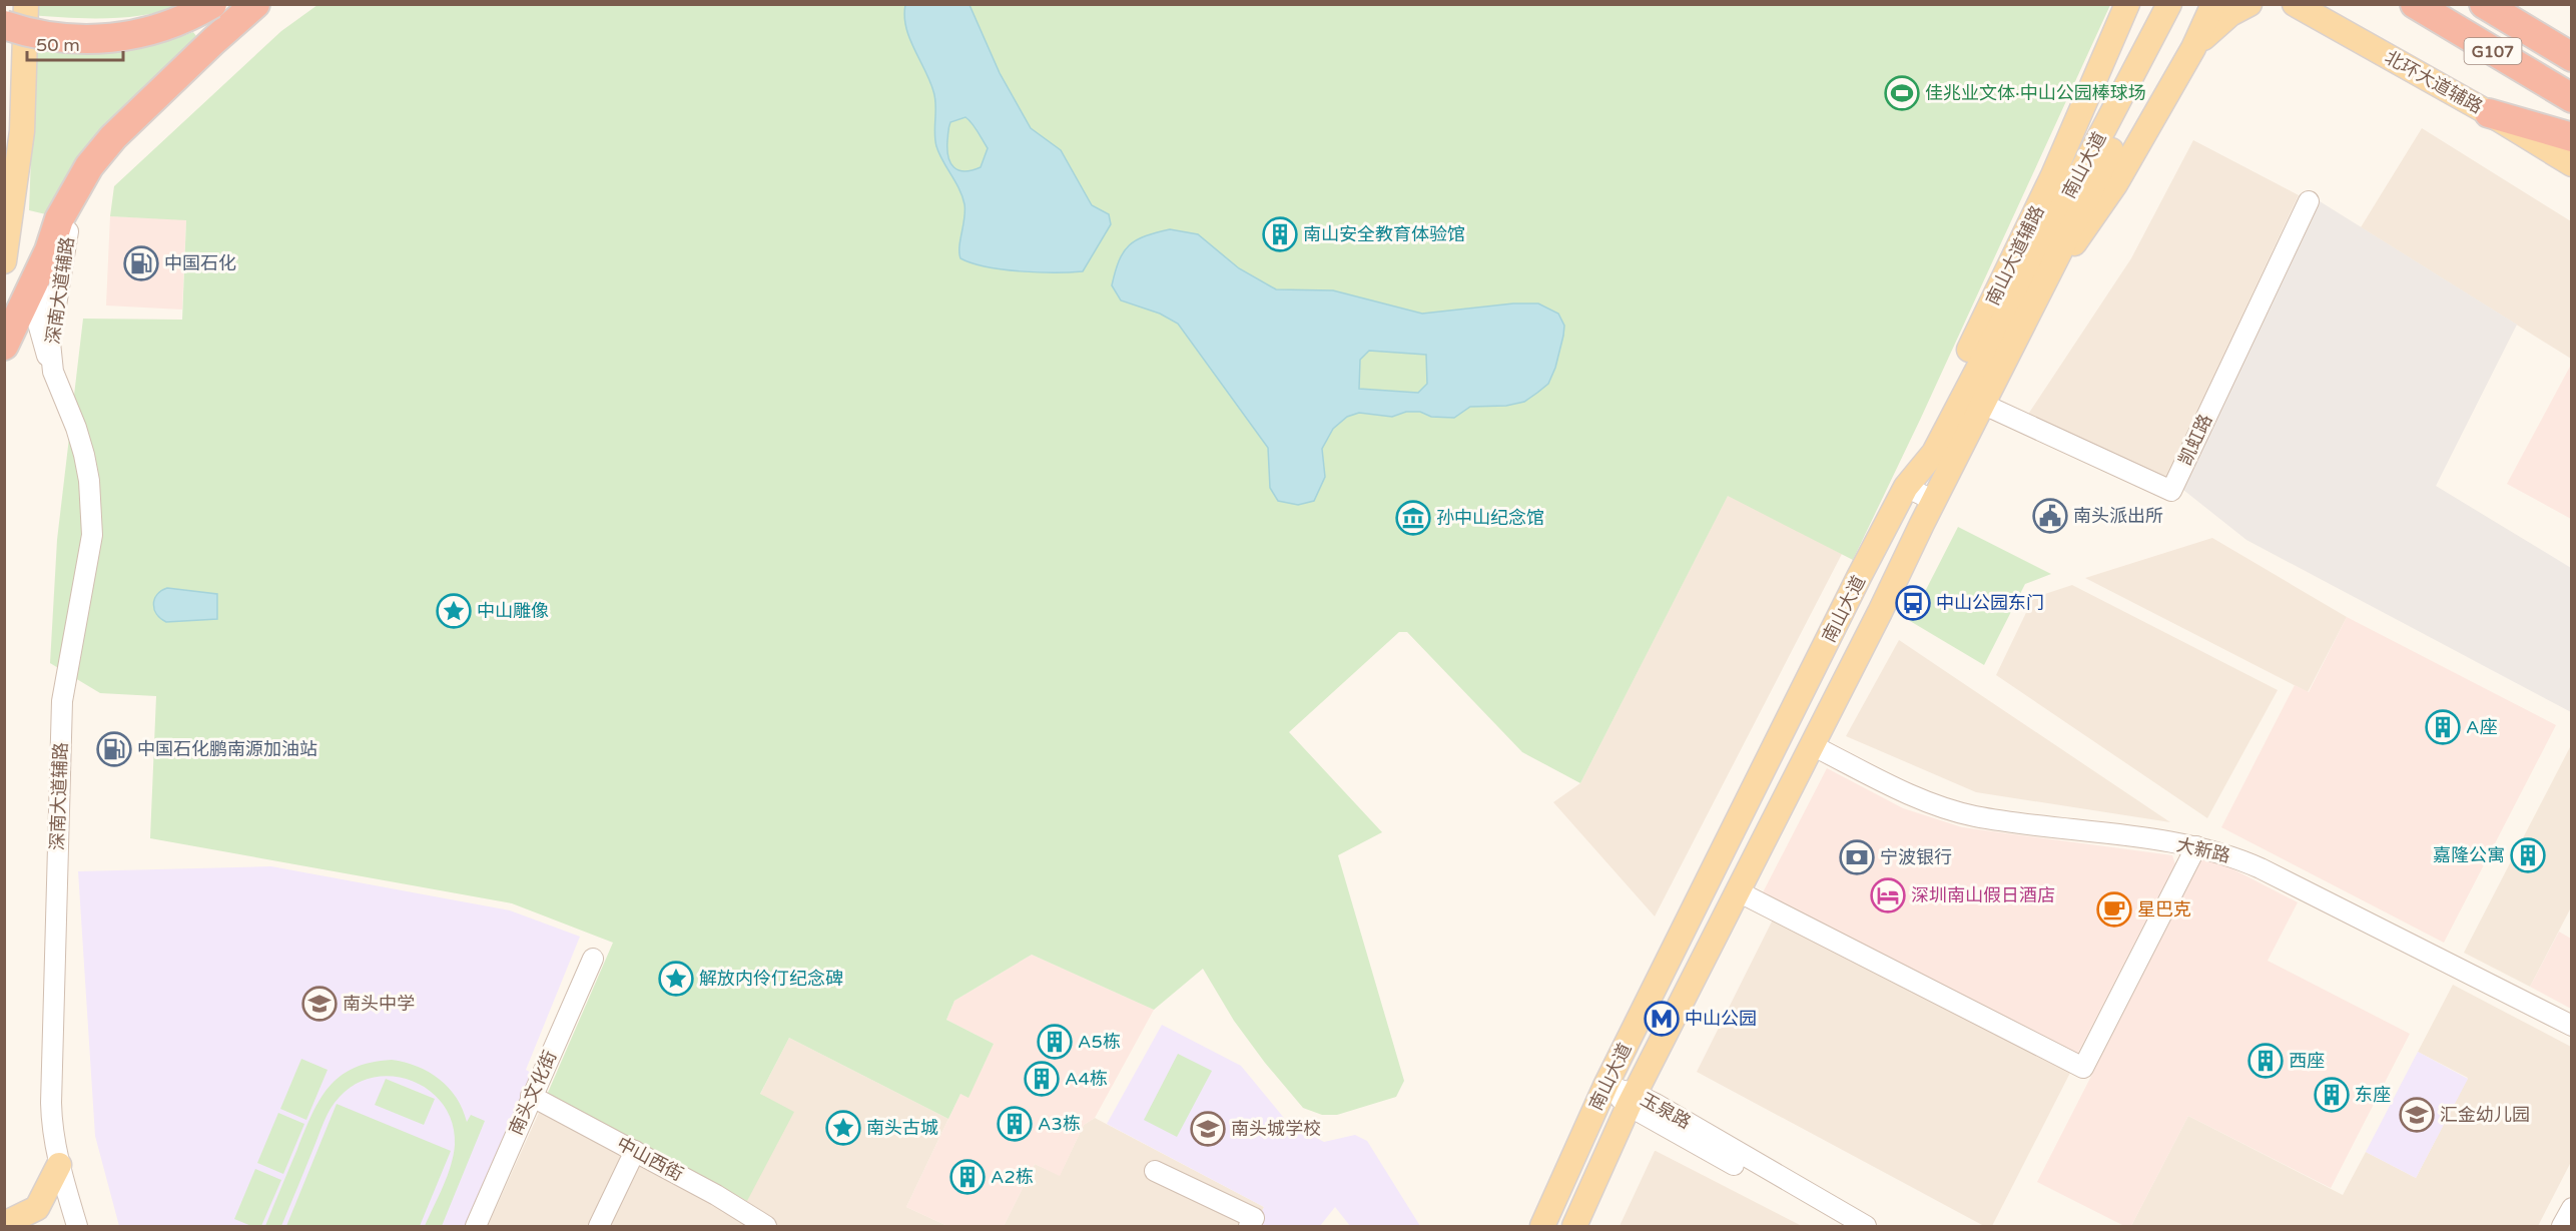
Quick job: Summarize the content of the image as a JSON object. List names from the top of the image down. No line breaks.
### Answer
{"streets":{"highway":["G107"],"main road":["北环大道辅路","南山大道","南山大道辅路"],"street":["深南大道辅路","凯虹路","大新路","南头文化街","玉泉路","中山西街"]},"crossings":[["南山大道","南山大道辅路"],["南山大道","凯虹路"],["南山大道","大新路"],["南山大道","玉泉路"],["南头文化街","中山西街"]],"places":{"sports":["佳兆业文体·中山公园棒球场"],"building":["南山安全教育体验馆","A座","嘉隆公寓","A5栋","西座","A4栋","东座","A3栋","A2栋"],"fuel station":["中国石化","中国石化鹏南源加油站"],"public building":["南头派出所"],"museum":["孙中山纪念馆"],"bus stop":["中山公园东门"],"place":["中山雕像","解放内伶仃纪念碑","南头古城"],"bank":["宁波银行"],"hotel":["深圳南山假日酒店"],"cafe":["星巴克"],"school or university":["南头中学","汇金幼儿园","南头城学校"],"metro station":["中山公园"]},"scale_bar":"50 m"}
